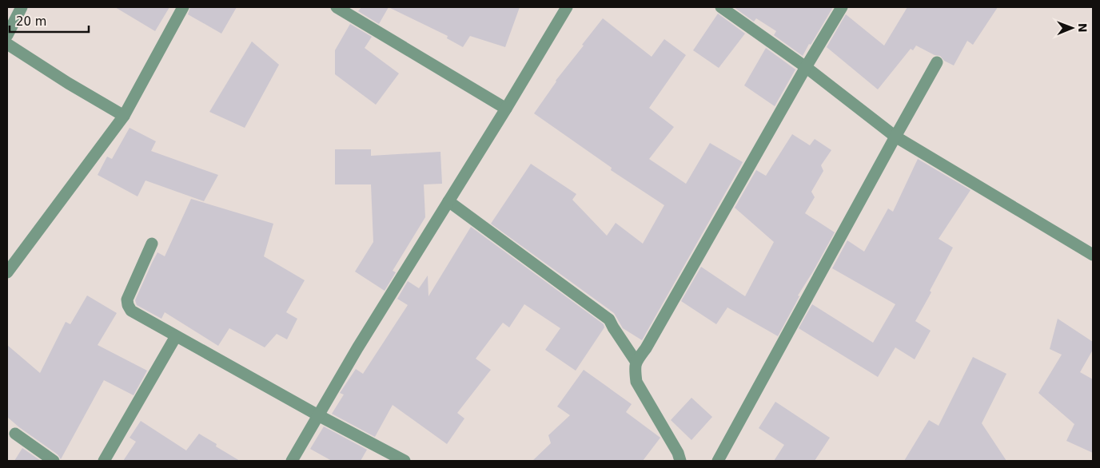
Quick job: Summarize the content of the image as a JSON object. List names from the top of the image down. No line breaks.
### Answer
{"scale_bar":"20 m","north":"right"}
